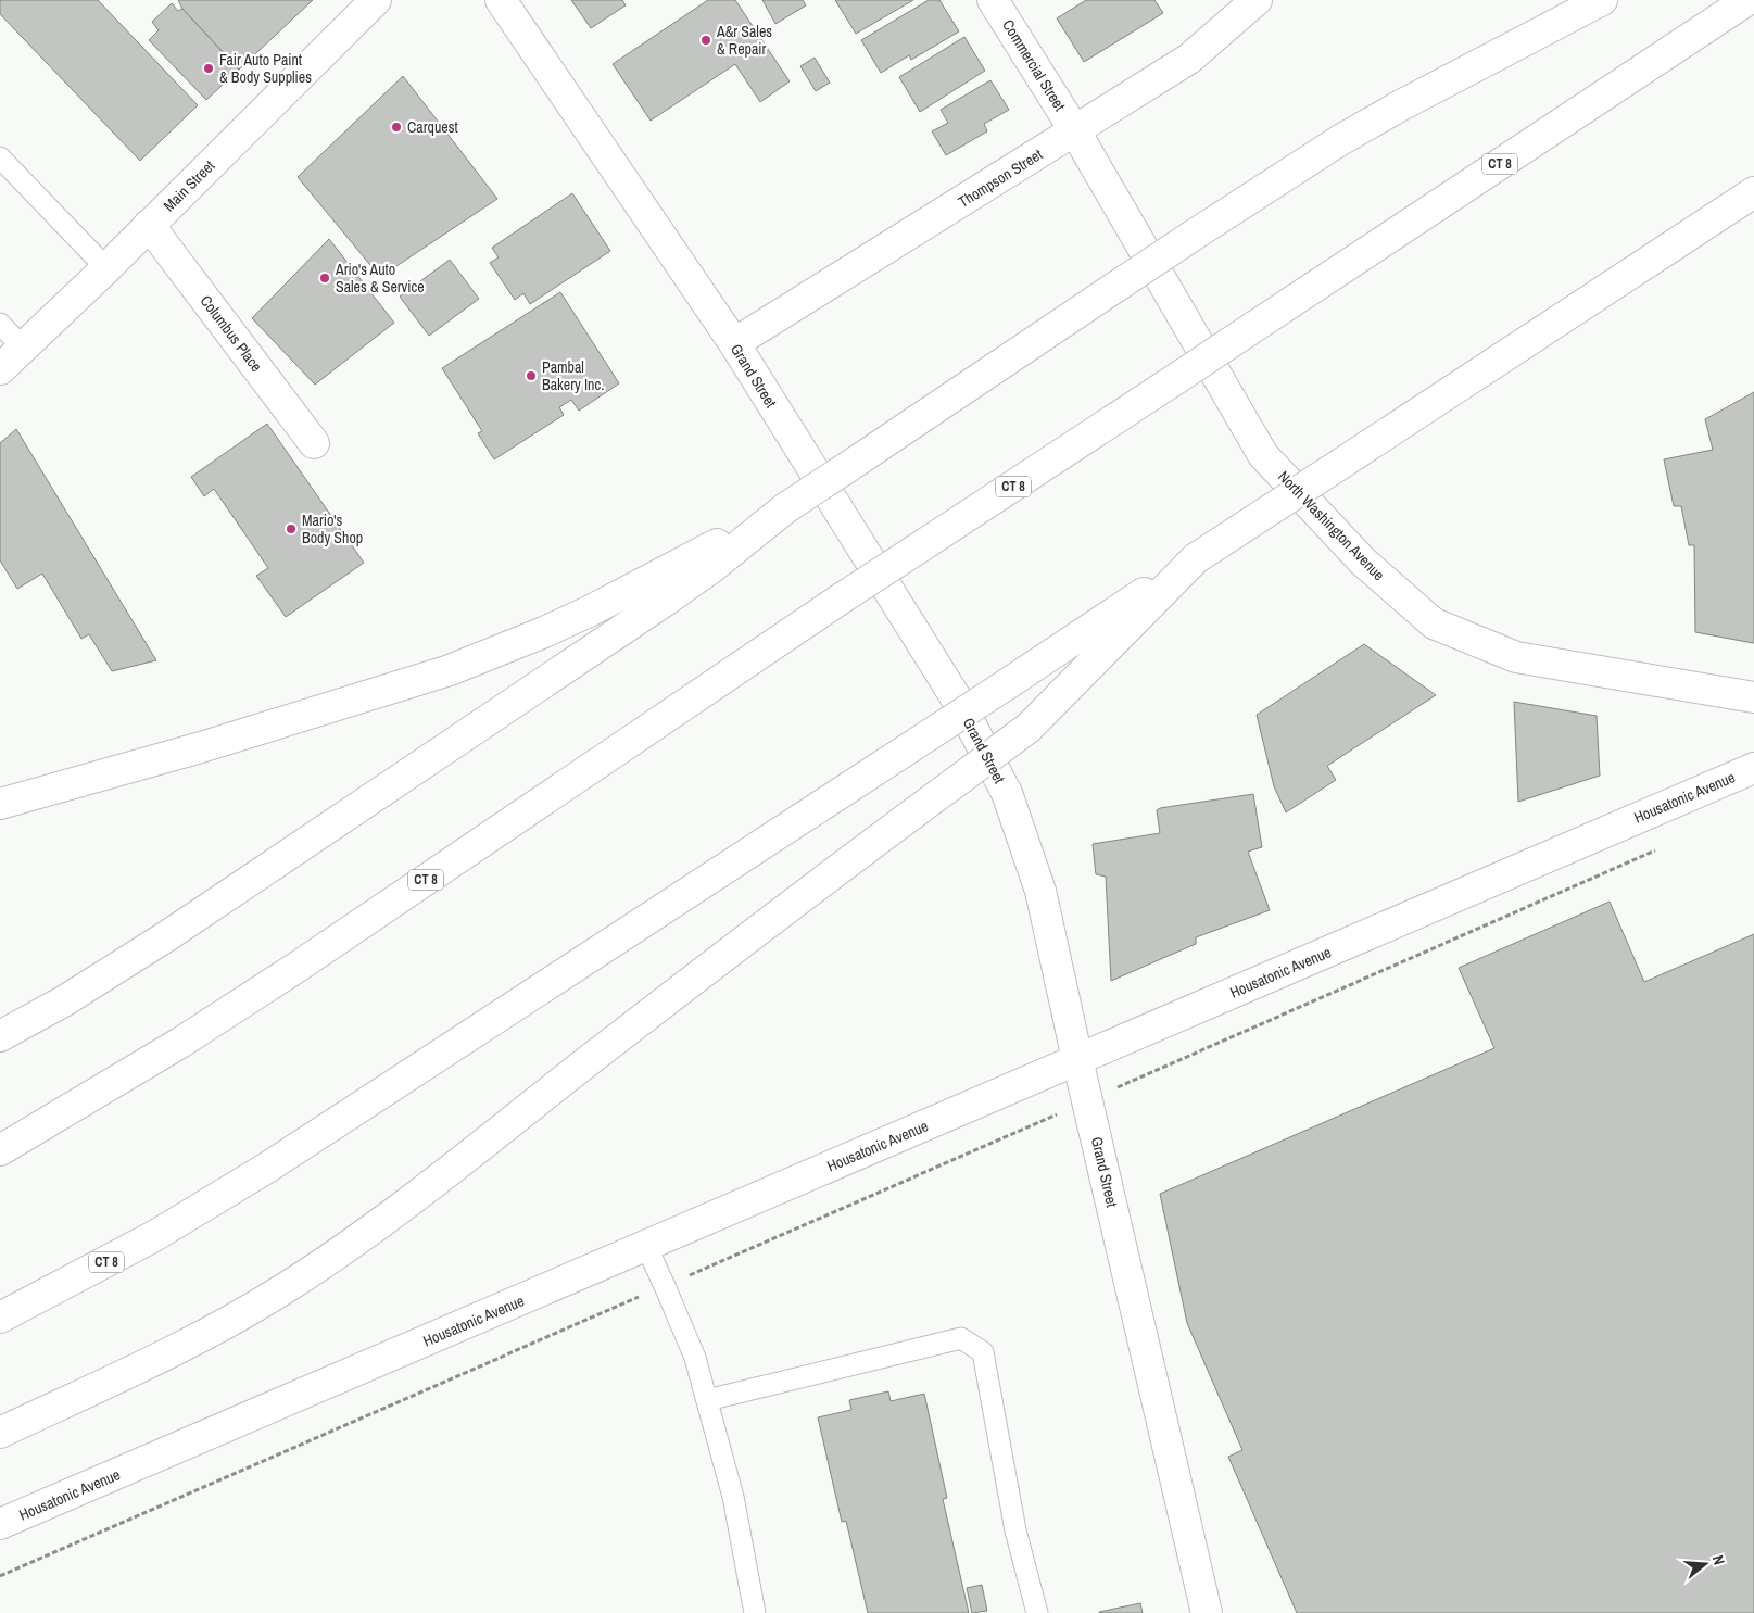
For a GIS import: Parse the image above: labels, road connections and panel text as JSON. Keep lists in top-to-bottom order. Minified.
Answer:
{"streets":{"main road":["Commercial Street","CT 8","Thompson Street","Main Street","Columbus Place","Grand Street","North Washington Avenue","Housatonic Avenue"]},"crossings":[["Commercial Street","Thompson Street"],["Commercial Street","North Washington Avenue"],["Thompson Street","Grand Street"],["Thompson Street","North Washington Avenue"],["Main Street","Columbus Place"],["Grand Street","Housatonic Avenue"]],"places":["A&r Sales & Repair","Fair Auto Paint & Body Supplies","Carquest","Ario's Auto Sales & Service","Pambal Bakery Inc.","Mario's Body Shop"],"north":"right"}
